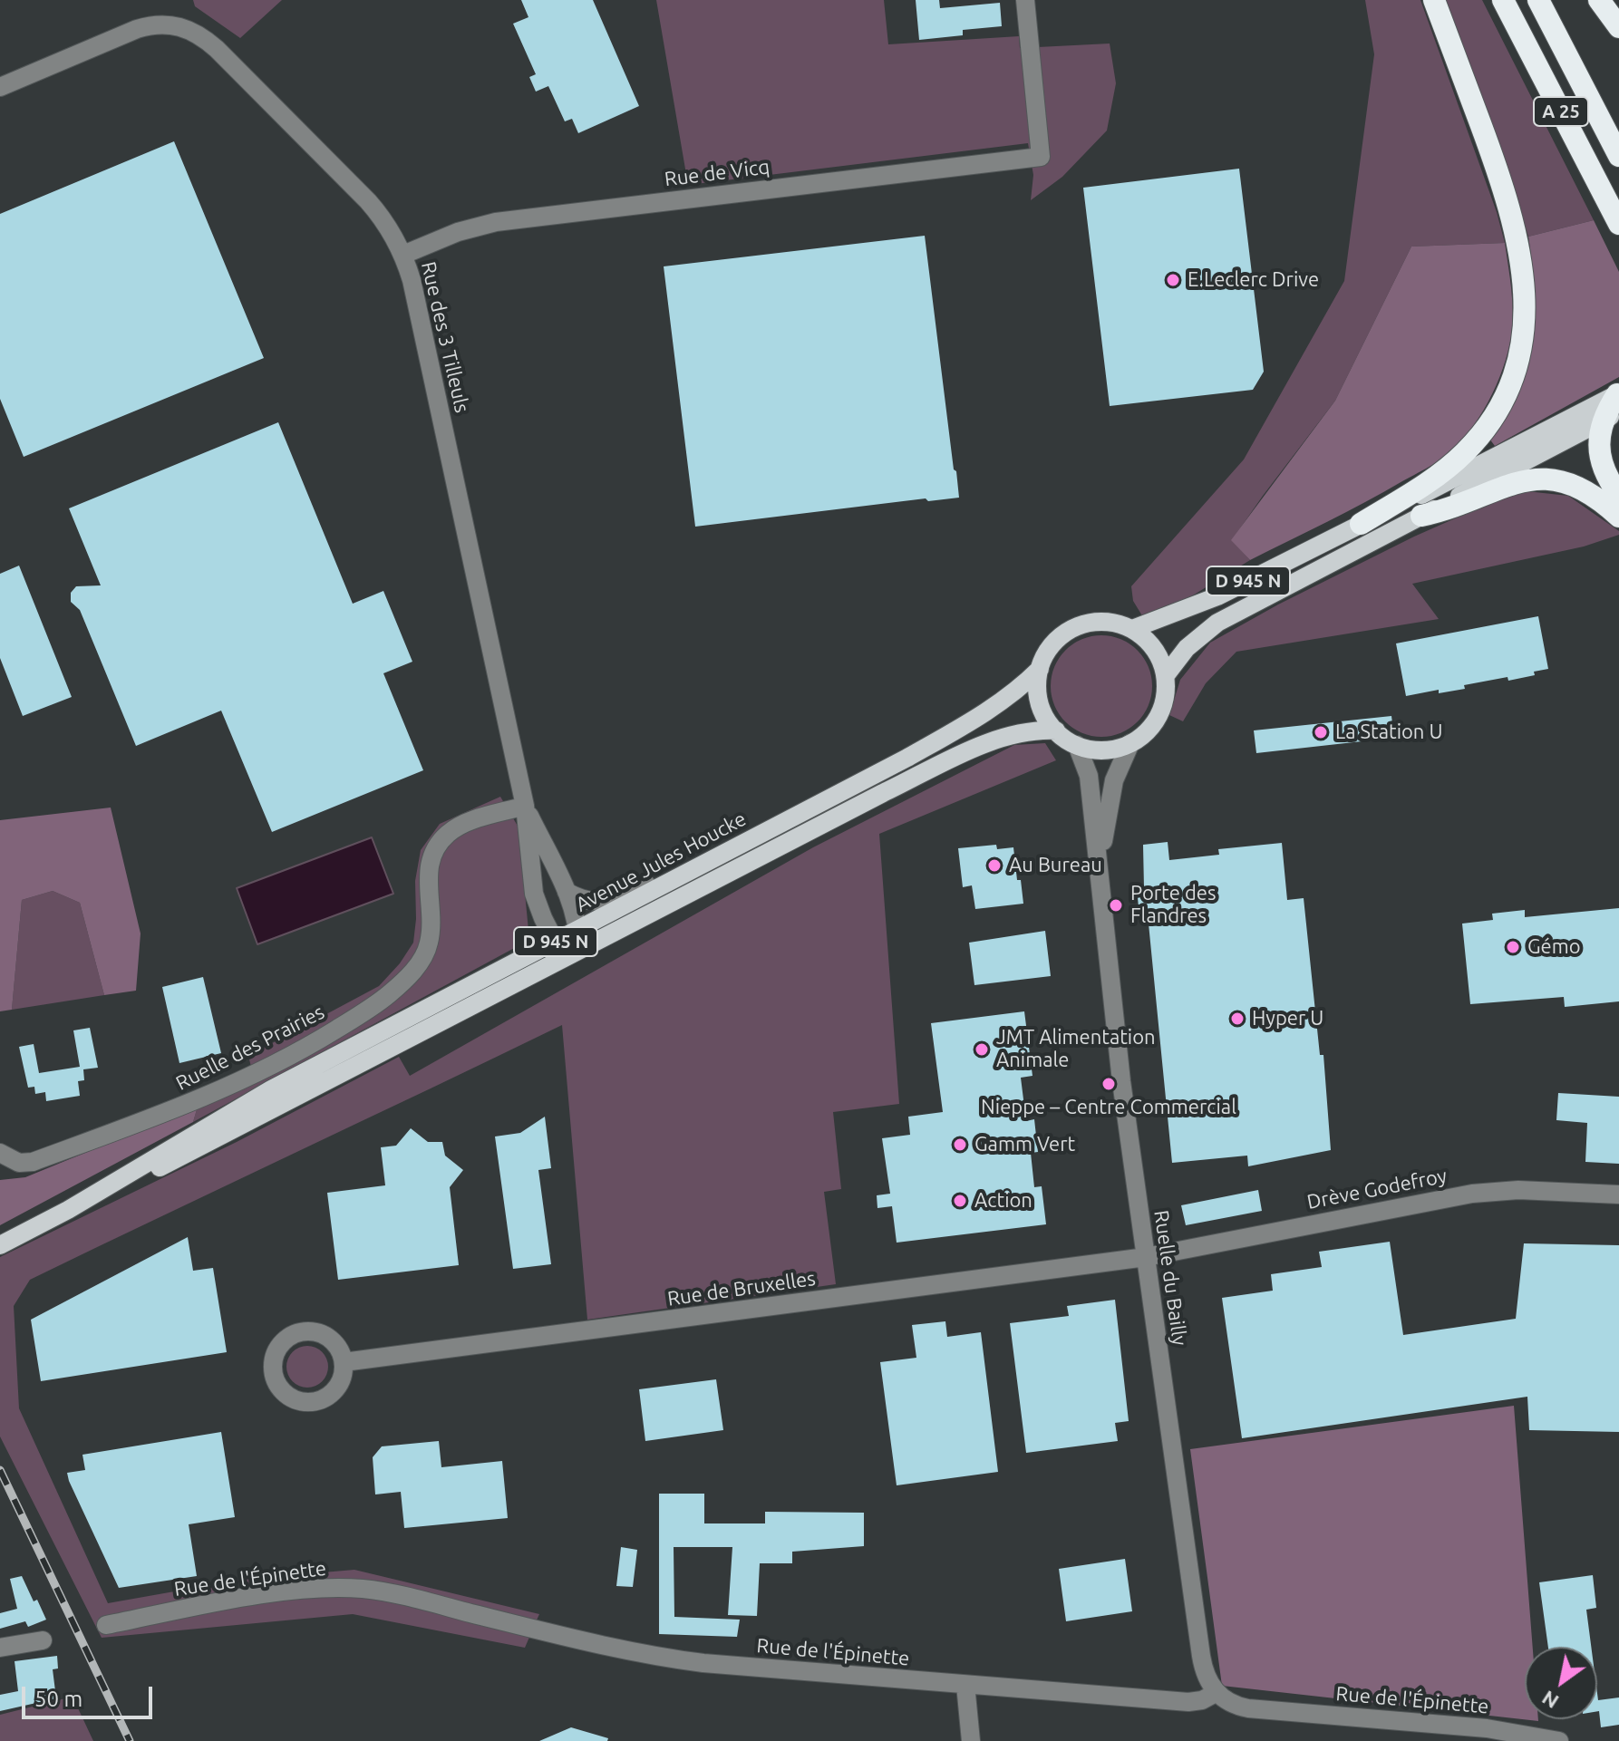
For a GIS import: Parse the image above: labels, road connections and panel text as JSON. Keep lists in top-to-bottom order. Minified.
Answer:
{"streets":{"highway":["A 25"],"main road":["D 945 N","Avenue Jules Houcke"],"street":["Rue de Vicq","Rue des 3 Tilleuls","Ruelle des Prairies","Drève Godefroy","Ruelle du Bailly","Rue de Bruxelles","Rue de l'Épinette"]},"crossings":[["Rue de Vicq","Rue des 3 Tilleuls"],["Rue des 3 Tilleuls","Avenue Jules Houcke"],["Rue des 3 Tilleuls","Ruelle des Prairies"],["D 945 N","Avenue Jules Houcke"],["D 945 N","Ruelle du Bailly"],["Avenue Jules Houcke","Ruelle du Bailly"],["Drève Godefroy","Ruelle du Bailly"],["Drève Godefroy","Rue de Bruxelles"],["Ruelle du Bailly","Rue de Bruxelles"],["Ruelle du Bailly","Rue de l'Épinette"]],"places":["E.Leclerc Drive","La Station U","Au Bureau","Porte des Flandres","Gémo","Hyper U","JMT Alimentation Animale","Nieppe – Centre Commercial","Gamm Vert","Action"],"scale_bar":"50 m","north":"bottom left"}
